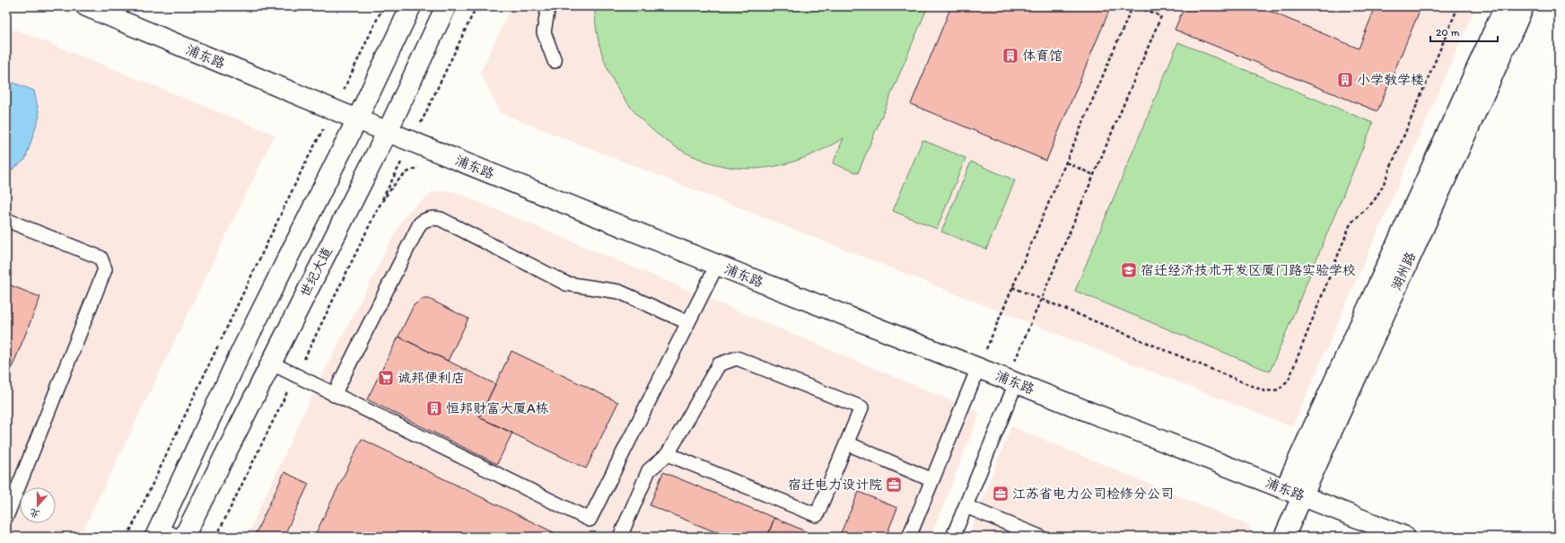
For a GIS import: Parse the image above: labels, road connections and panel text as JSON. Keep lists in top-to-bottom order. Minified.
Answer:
{"streets":{"street":["浦东路","湖州路","世纪大道"]},"crossings":[["浦东路","湖州路"],["浦东路","世纪大道"]],"places":{"building":["体育馆","小学教学楼","恒邦财富大厦A栋"],"school or university":["宿迁经济技术开发区厦门路实验学校"],"supermarket":["诚邦便利店"],"office":["宿迁电力设计院","江苏省电力公司检修分公司"]},"scale_bar":"20 m","north":"bottom"}
